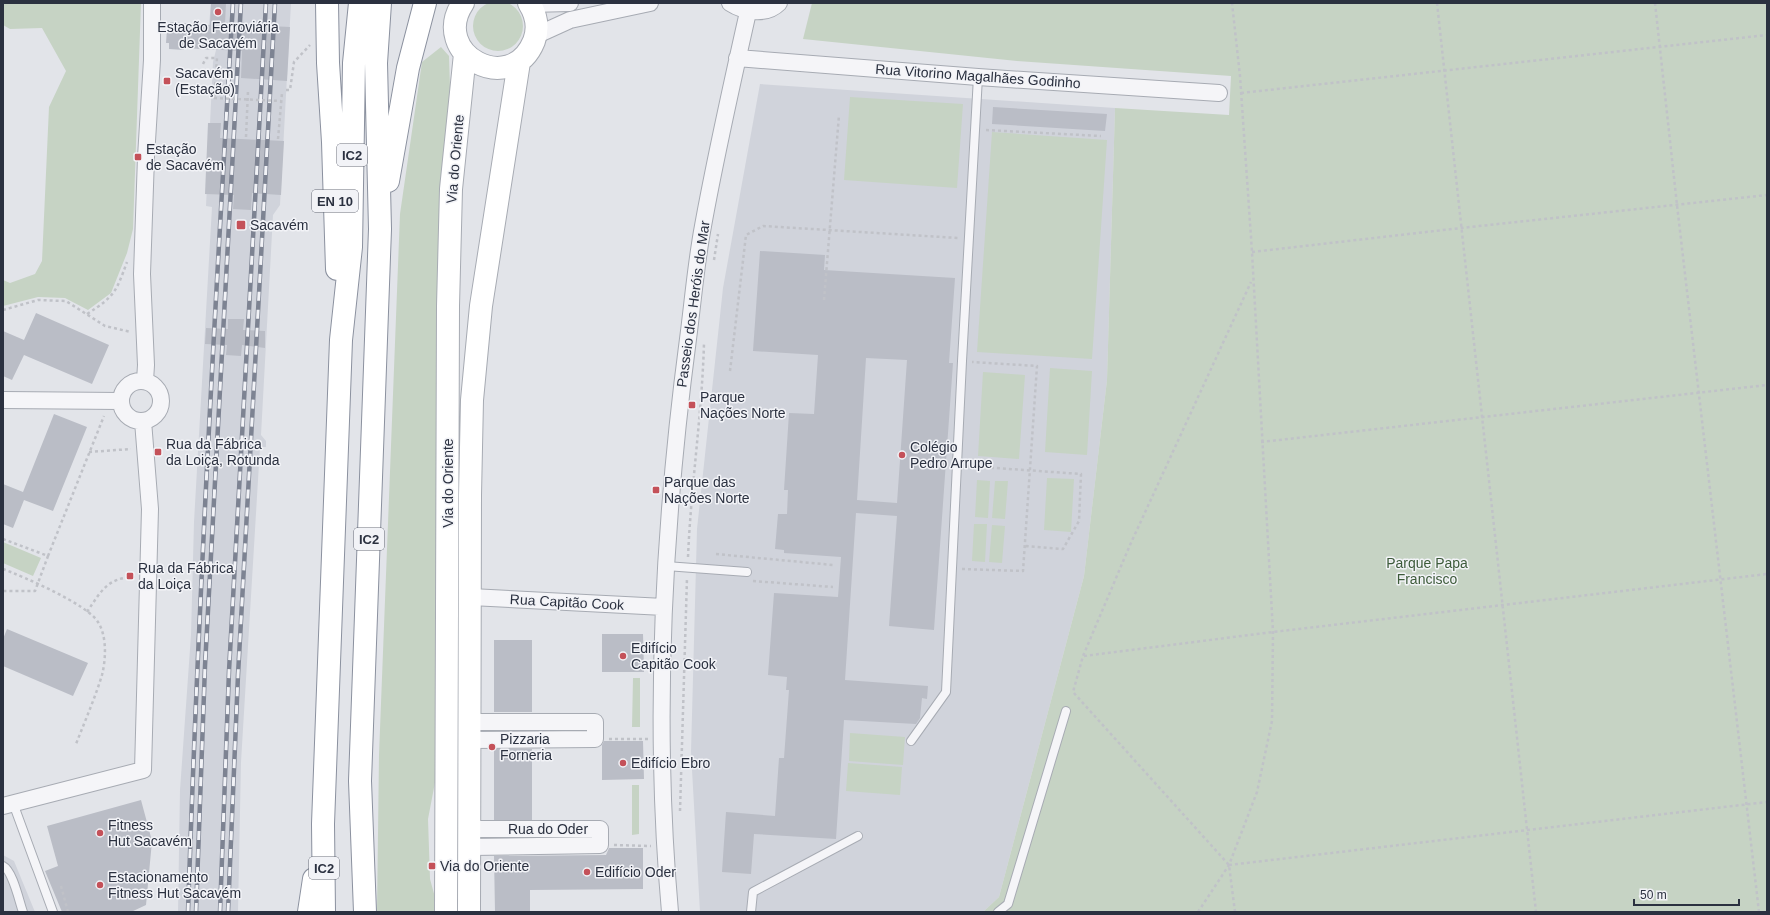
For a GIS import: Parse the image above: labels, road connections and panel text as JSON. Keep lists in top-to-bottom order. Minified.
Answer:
{"streets":{"main road":["IC2","Via do Oriente","EN 10"],"street":["Rua Vitorino Magalhães Godinho","Passeio dos Heróis do Mar","Rua Capitão Cook","Rua do Oder"]},"crossings":[["Rua Vitorino Magalhães Godinho","Passeio dos Heróis do Mar"],["IC2","EN 10"],["Via do Oriente","Rua Capitão Cook"],["Via do Oriente","Rua do Oder"],["Passeio dos Heróis do Mar","Rua Capitão Cook"]],"parks":["Parque Papa Francisco"],"places":{"other":["Estação Ferroviária de Sacavém","Colégio Pedro Arrupe","Edifício Capitão Cook","Pizzaria Forneria","Edifício Ebro","Fitness Hut Sacavém","Edifício Oder","Estacionamento Fitness Hut Sacavém"],"transit":["Sacavém (Estação)","Estação de Sacavém","Sacavém","Parque Nações Norte","Rua da Fábrica da Loiça, Rotunda","Parque das Nações Norte","Rua da Fábrica da Loiça","Via do Oriente"]},"scale_bar":"50 m"}
